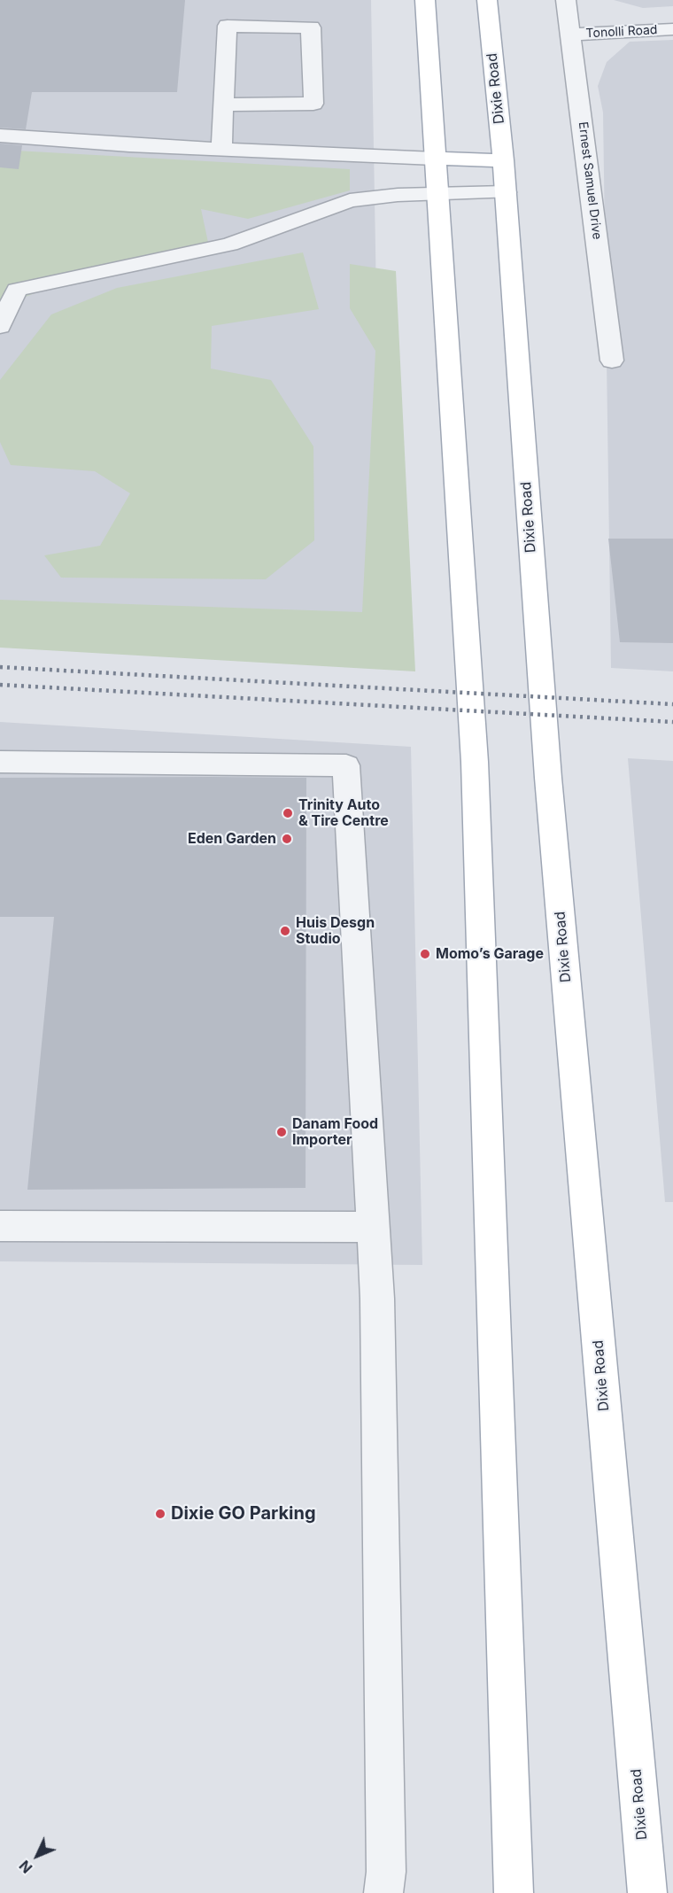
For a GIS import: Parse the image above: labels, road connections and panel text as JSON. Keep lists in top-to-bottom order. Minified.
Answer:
{"streets":{"main road":["Dixie Road"],"street":["Tonolli Road","Ernest Samuel Drive"]},"crossings":[["Tonolli Road","Ernest Samuel Drive"]],"places":["Trinity Auto & Tire Centre","Eden Garden","Huis Desgn Studio","Momo’s Garage","Danam Food Importer","Dixie GO Parking"],"north":"bottom left"}
